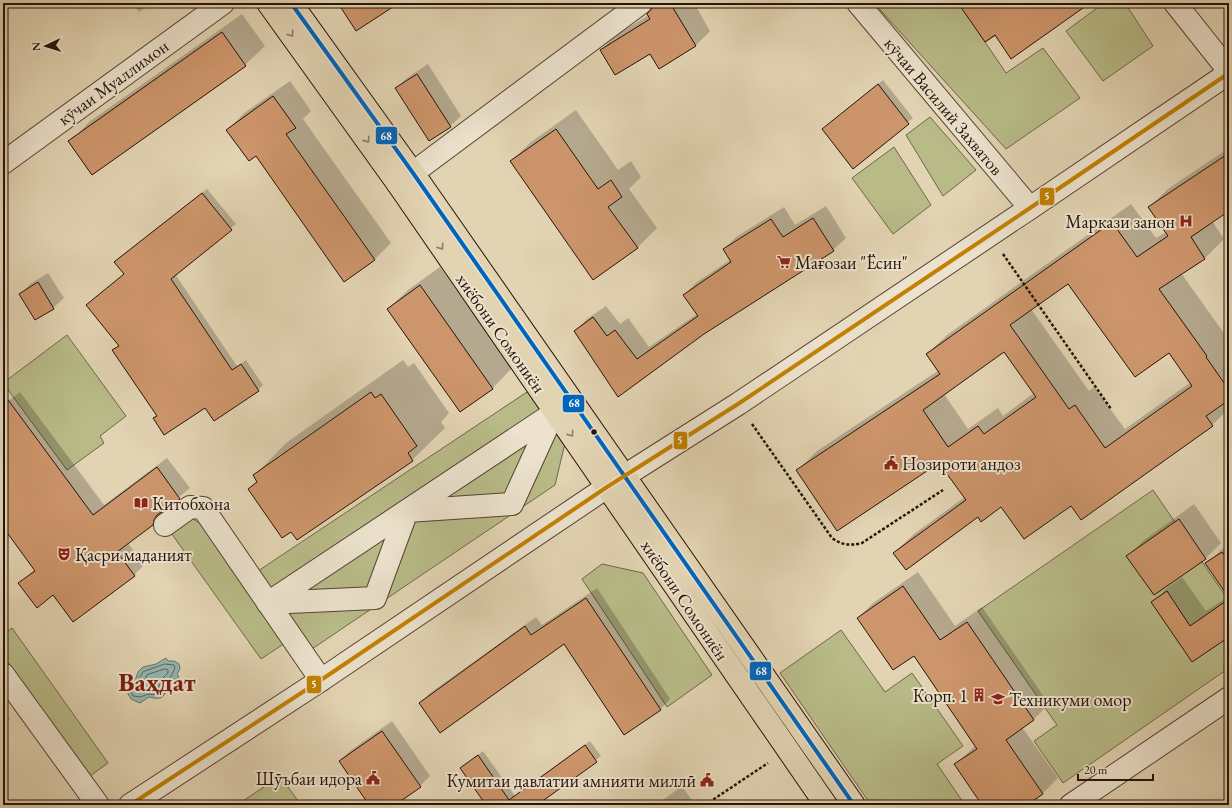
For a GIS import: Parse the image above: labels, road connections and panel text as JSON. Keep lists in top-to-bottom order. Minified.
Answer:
{"streets":{"highway":["хиёбони Сомониён"],"street":["кӯчаи Муаллимон","кӯчаи Василий Захватов"]},"districts":["Ваҳдат"],"places":{"hospital":["Маркази занон"],"supermarket":["Мағозаи \"Ёсин\""],"public building":["Нозироти андоз","Шӯъбаи идора","Кумитаи давлатии амнияти миллӣ"],"library":["Китобхона"],"theatre":["Қасри маданият"],"building":["Корп. 1"],"school or university":["Техникуми омор"]},"lines":["transit line 68","transit line 5"],"scale_bar":"20 m","north":"left"}
